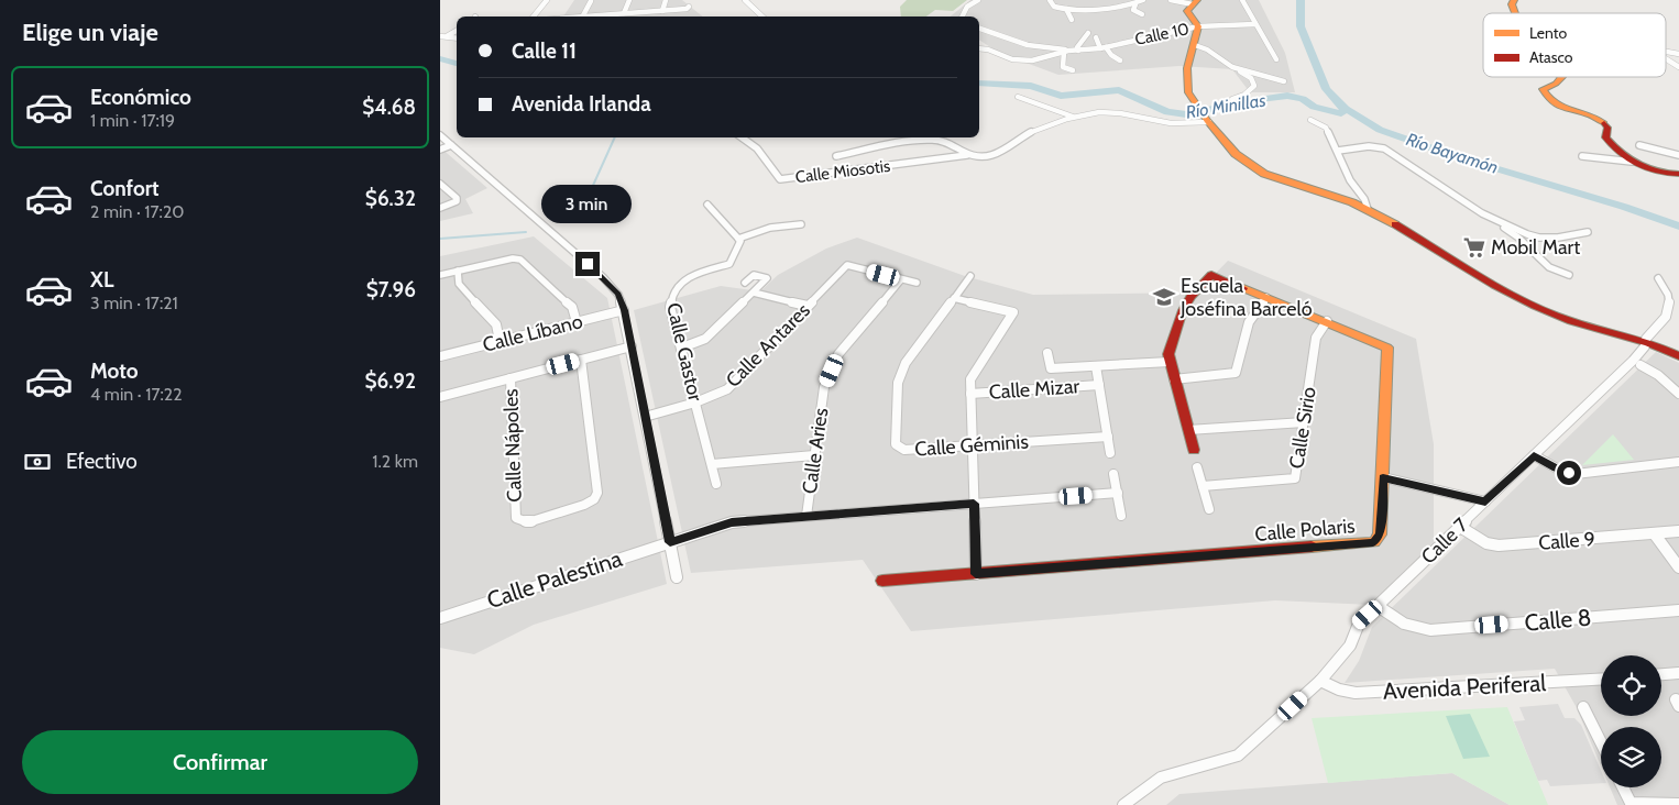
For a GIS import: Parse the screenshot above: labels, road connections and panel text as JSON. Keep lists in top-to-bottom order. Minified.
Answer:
{"streets":{"street":["Calle 10","Calle Miosotis","Calle Líbano","Calle Antares","Calle Gastor","Calle Mizar","Calle Sirio","Calle Nápoles","Calle Géminis","Calle Aries","Calle Polaris","Calle 7","Calle 9","Calle Palestina","Calle 8","Avenida Periferal"]},"crossings":[["Calle Líbano","Calle Nápoles"],["Calle Antares","Calle Gastor"],["Calle Antares","Calle Aries"],["Calle Sirio","Calle Polaris"],["Calle Aries","Calle Palestina"],["Calle 7","Calle 9"],["Calle 7","Calle 8"],["Calle 7","Avenida Periferal"]],"water":["Río Minillas","Río Bayamón"],"places":{"supermarket":["Mobil Mart"],"school or university":["Escuela Joséfina Barceló"]},"legend":["Lento","Atasco"],"page":{"heading":"Elige un viaje","banner":["Calle 11","Avenida Irlanda"],"list":[{"name":"Económico","note":"1 min · 17:19","value":"$4.68"},{"name":"Confort","note":"2 min · 17:20","value":"$6.32"},{"name":"XL","note":"3 min · 17:21","value":"$7.96"},{"name":"Moto","note":"4 min · 17:22","value":"$6.92"}],"bubble":"3 min","pay":["Efectivo","1.2 km"],"buttons":"Confirmar"}}
